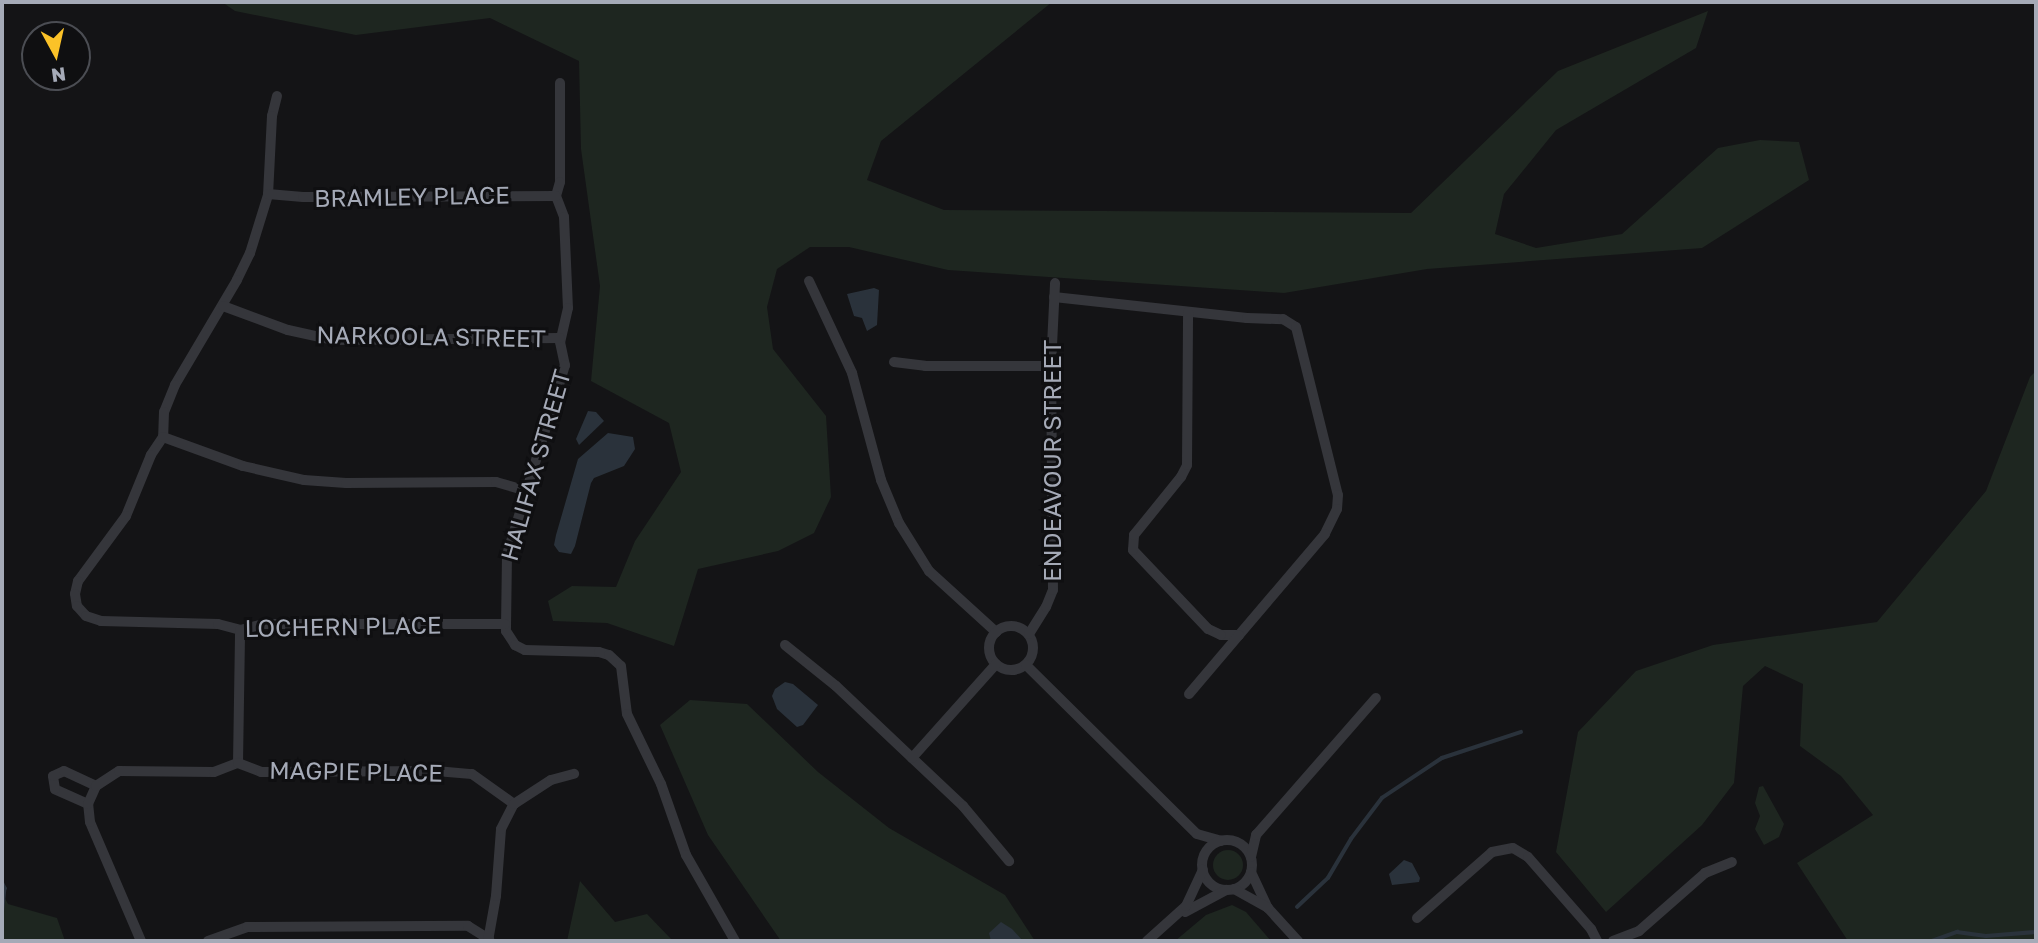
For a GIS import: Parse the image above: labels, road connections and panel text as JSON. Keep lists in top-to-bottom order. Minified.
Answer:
{"streets":{"street":["BRAMLEY PLACE","NARKOOLA STREET","ENDEAVOUR STREET","HALIFAX STREET","LOCHERN PLACE","MAGPIE PLACE"]},"crossings":[["BRAMLEY PLACE","HALIFAX STREET"],["BRAMLEY PLACE","LOCHERN PLACE"],["NARKOOLA STREET","HALIFAX STREET"],["NARKOOLA STREET","LOCHERN PLACE"],["HALIFAX STREET","LOCHERN PLACE"]],"north":"bottom"}
